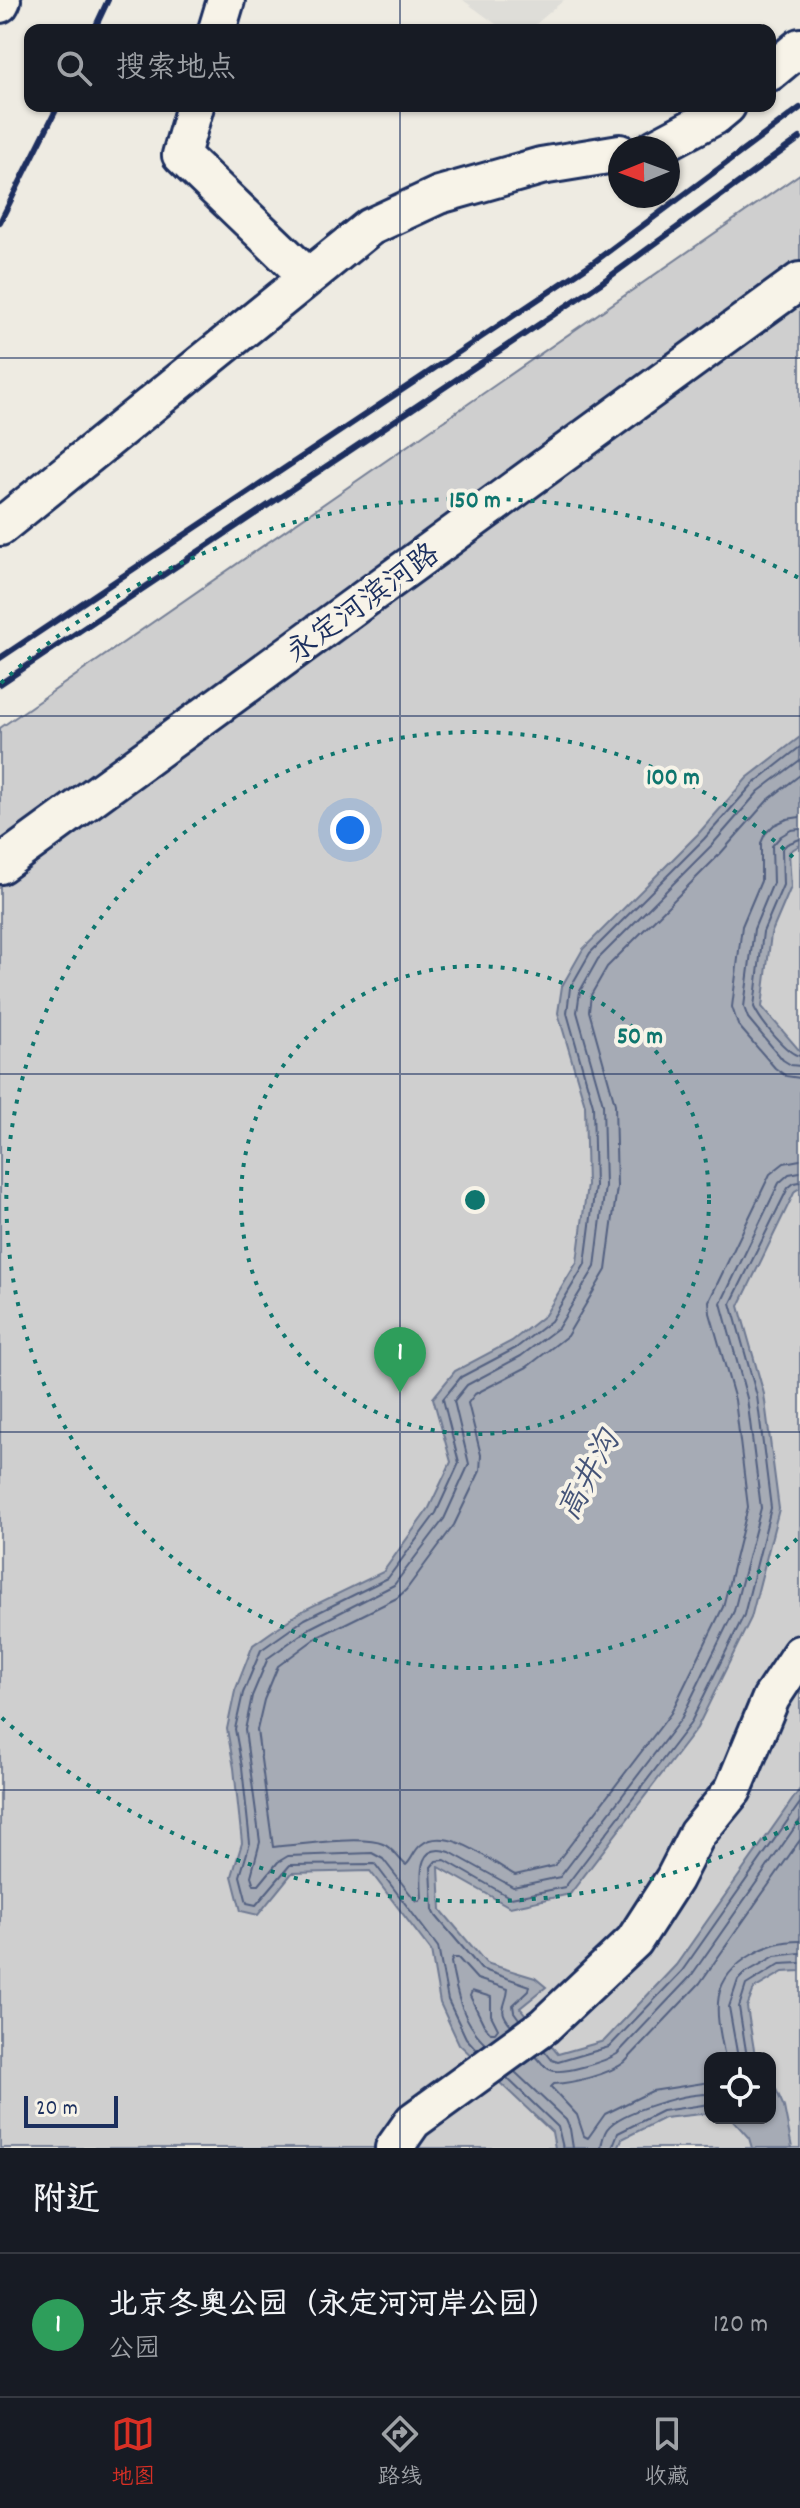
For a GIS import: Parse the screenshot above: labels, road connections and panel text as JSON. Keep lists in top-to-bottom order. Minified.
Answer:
{"streets":{"street":["永定河滨河路"]},"water":["高井沟"],"scale_bar":"20 m","north":"left","page":{"search":"搜索地点","pins":"1","scale":"20 m","heading":"附近","list":[{"mark":"1","name":"北京冬奥公园（永定河河岸公园）","note":"公园","value":"120 m"}],"nav":["地图","路线","收藏"]},"rings":["150 m","100 m","50 m"]}
